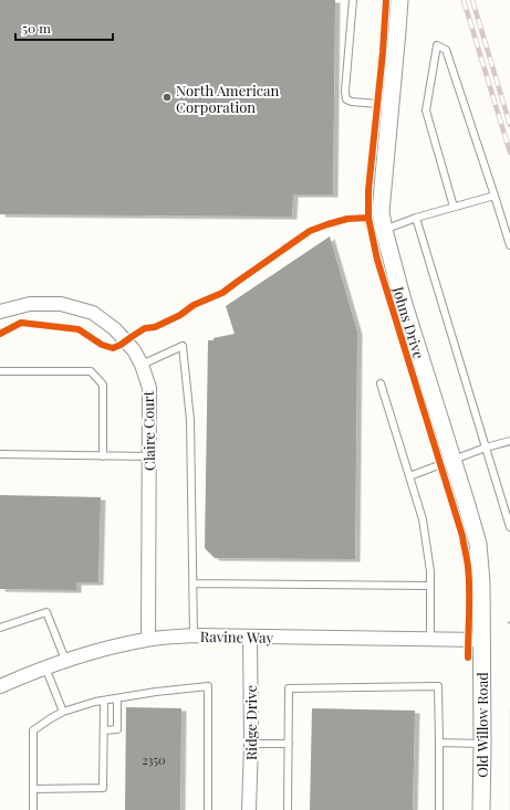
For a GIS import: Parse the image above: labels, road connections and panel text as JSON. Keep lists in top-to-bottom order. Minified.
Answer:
{"streets":{"street":["Johns Drive","Claire Court","Ravine Way","Ridge Drive","Old Willow Road"]},"crossings":[["Johns Drive","Ravine Way"],["Johns Drive","Old Willow Road"],["Claire Court","Ravine Way"],["Ravine Way","Ridge Drive"],["Ravine Way","Old Willow Road"]],"places":["North American Corporation"],"house_numbers":["2350"],"scale_bar":"50 m"}
